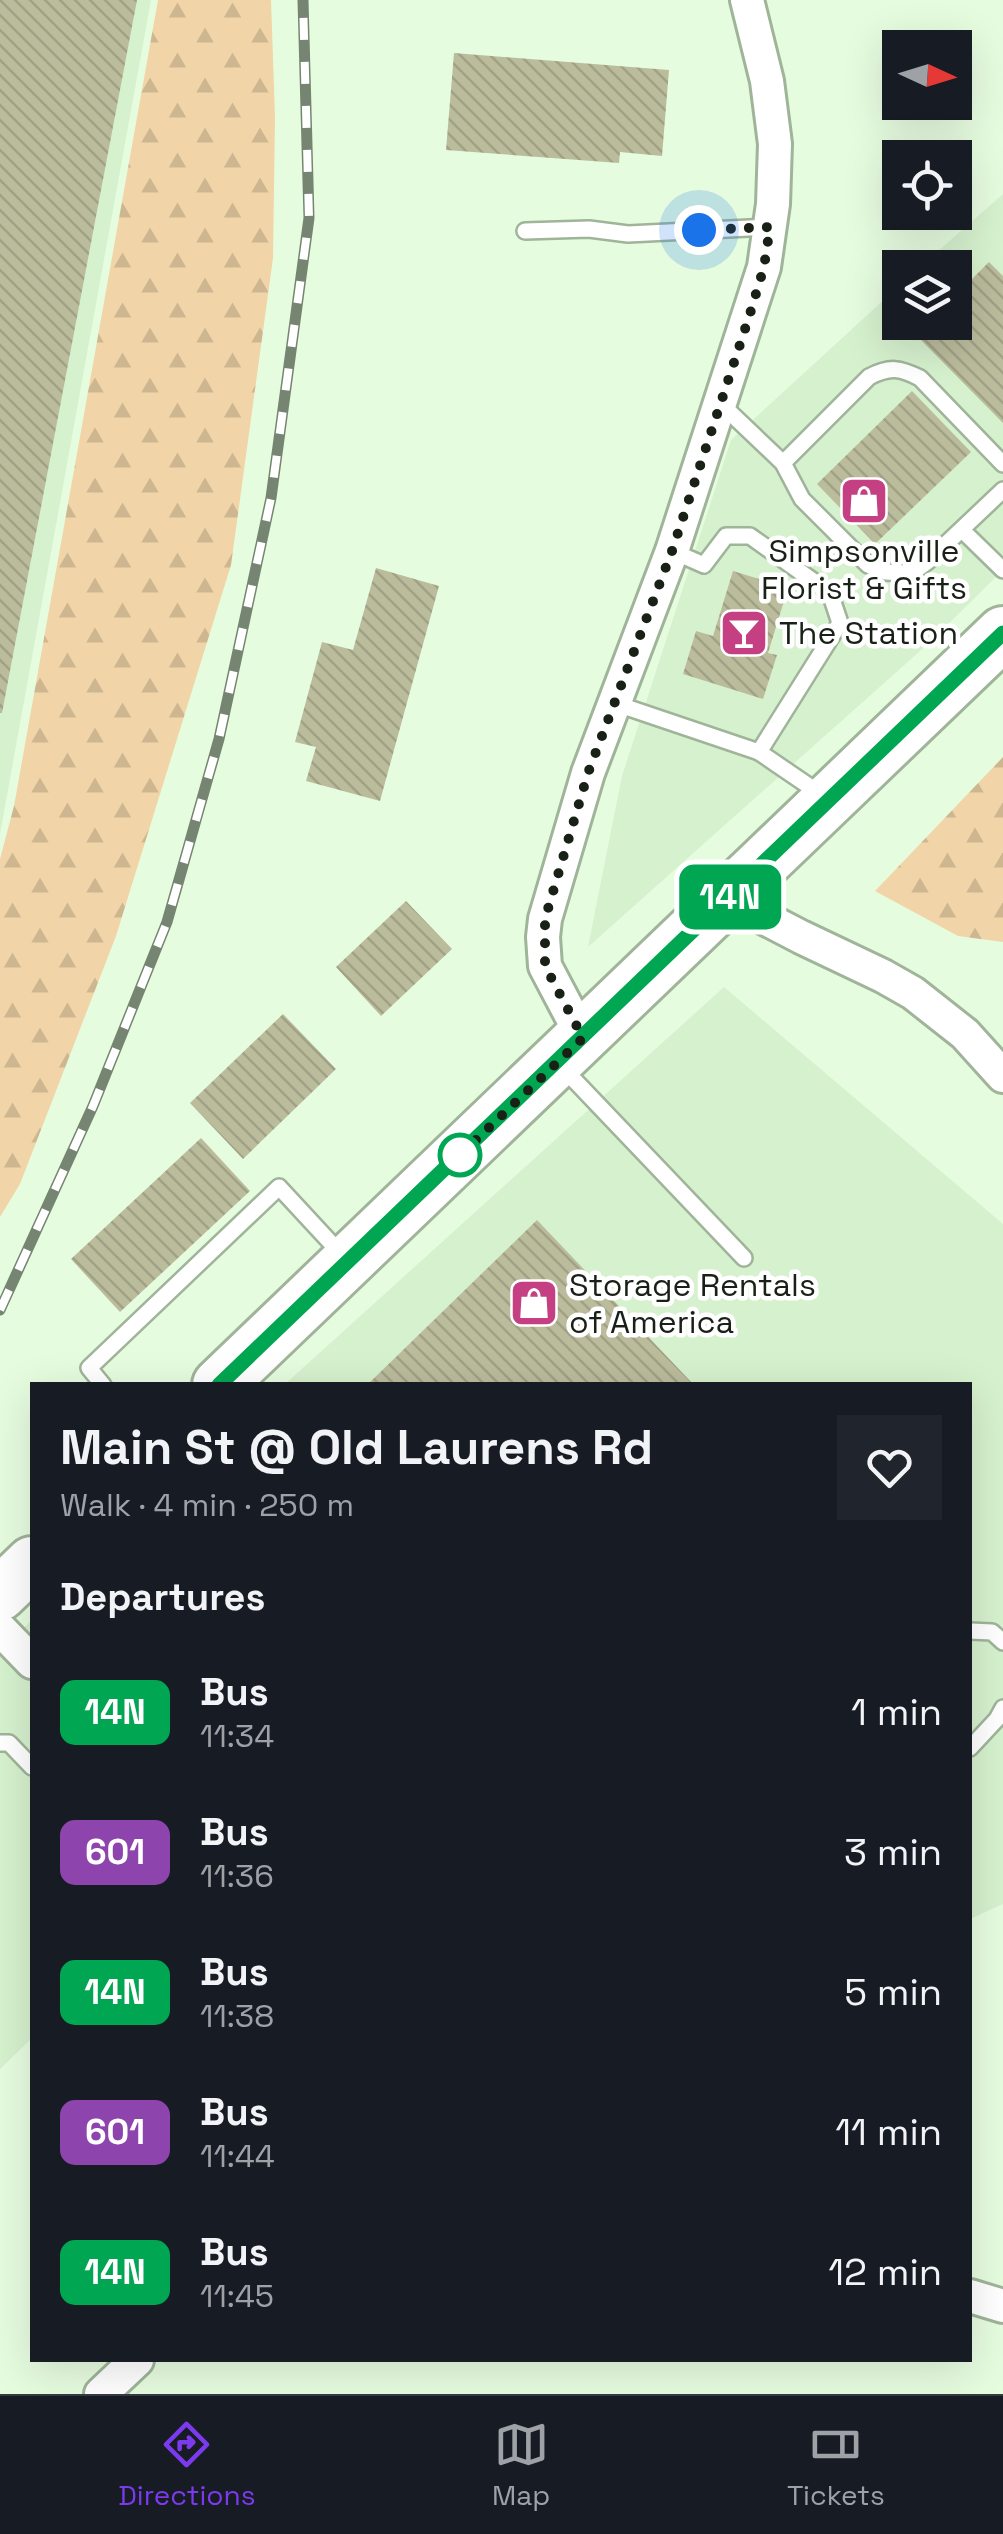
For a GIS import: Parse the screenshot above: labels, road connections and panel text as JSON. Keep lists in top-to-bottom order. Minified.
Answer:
{"places":{"shop":["Simpsonville Florist & Gifts","Storage Rentals of America"],"bar":["The Station"]},"lines":["bus line 14N"],"north":"right","page":{"on_map":"14N","heading":[["Main St @ Old Laurens Rd","Walk · 4 min · 250 m"],"Departures"],"list":[{"mark":"14N","name":"Bus","note":"11:34","value":"1 min"},{"mark":"601","name":"Bus","note":"11:36","value":"3 min"},{"mark":"14N","name":"Bus","note":"11:38","value":"5 min"},{"mark":"601","name":"Bus","note":"11:44","value":"11 min"},{"mark":"14N","name":"Bus","note":"11:45","value":"12 min"}],"tabs":["Directions","Map","Tickets"]}}
